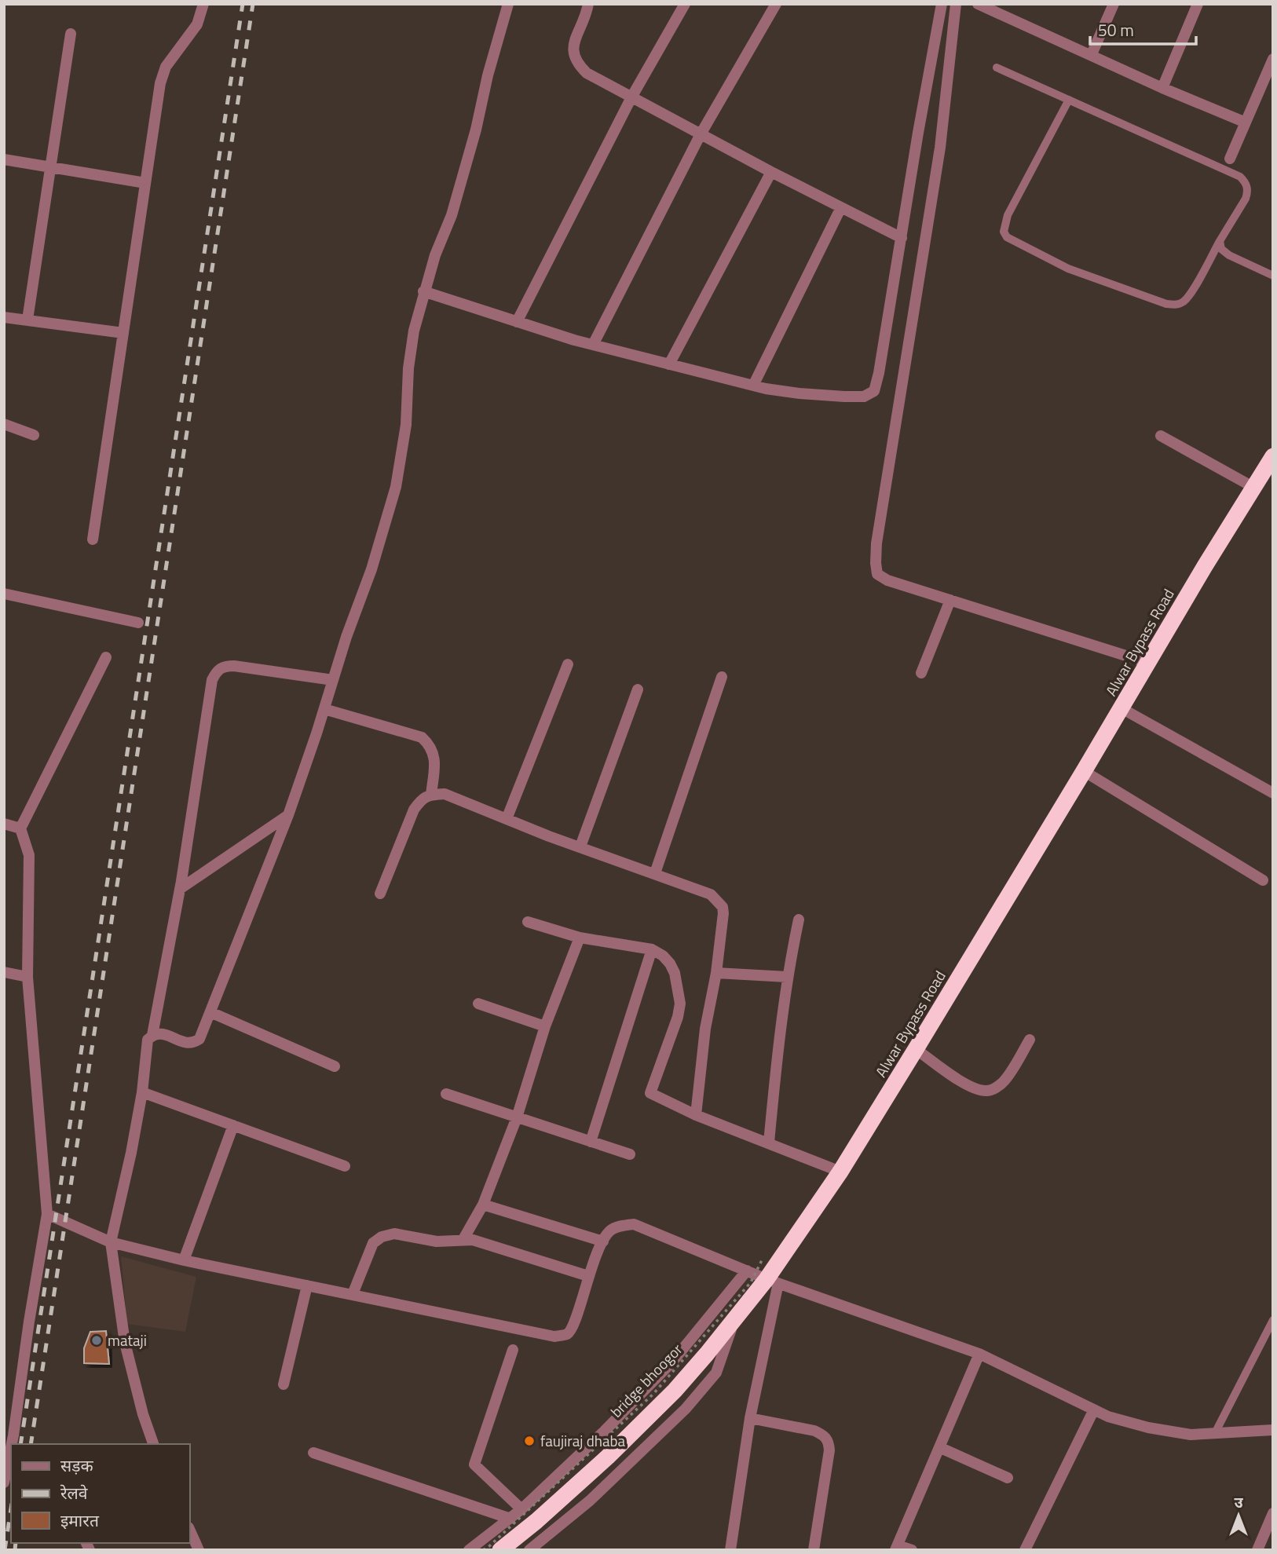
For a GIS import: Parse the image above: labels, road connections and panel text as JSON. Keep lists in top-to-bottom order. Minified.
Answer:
{"streets":{"highway":["Alwar Bypass Road"],"path":["bridge bhoogor"]},"places":["mataji","faujiraj dhaba"],"legend":["सड़क","रेलवे","इमारत"],"scale_bar":"50 m","north":"top"}
